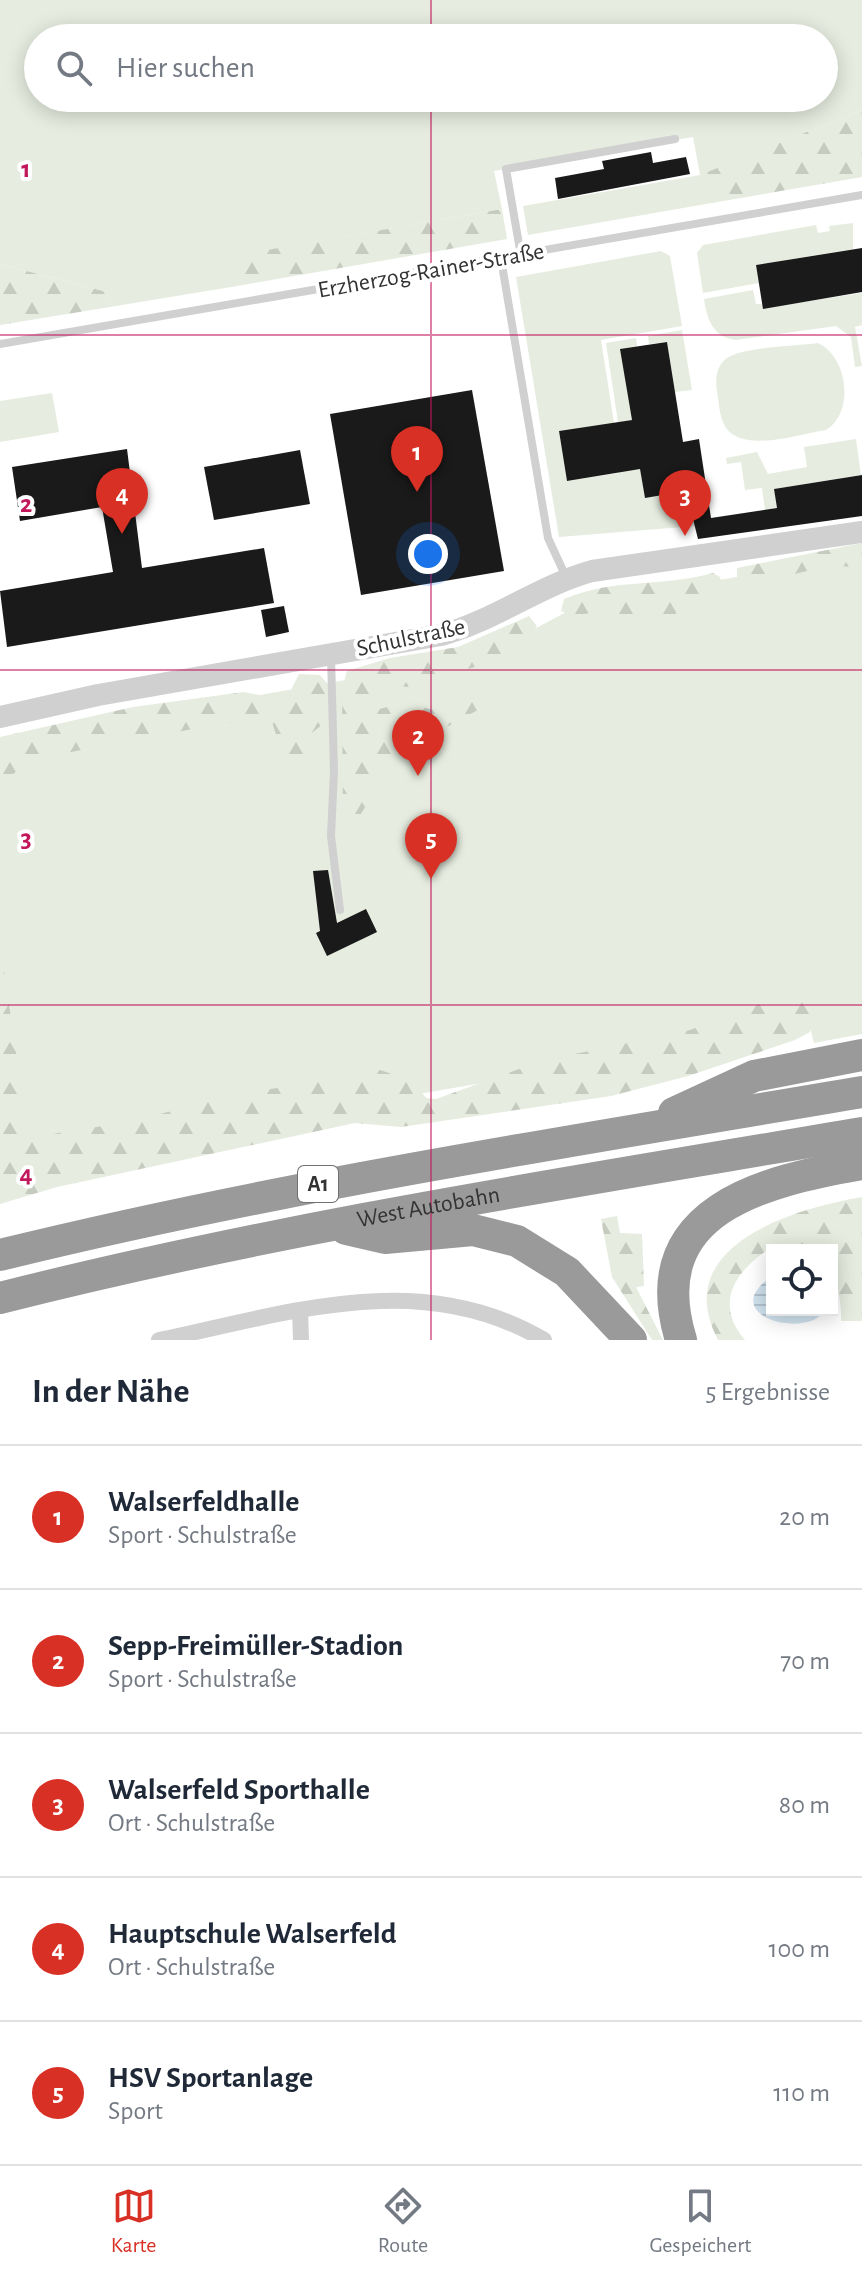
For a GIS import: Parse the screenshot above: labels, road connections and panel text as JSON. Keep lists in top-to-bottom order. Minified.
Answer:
{"streets":{"highway":["A1","West Autobahn"],"street":["Schulstraße"],"lane":["Erzherzog-Rainer-Straße"]},"page":{"search":"Hier suchen","pins":["1","4","3","2","5"],"heading":["In der Nähe","5 Ergebnisse"],"list":[{"mark":"1","name":"Walserfeldhalle","note":"Sport · Schulstraße","value":"20 m"},{"mark":"2","name":"Sepp-Freimüller-Stadion","note":"Sport · Schulstraße","value":"70 m"},{"mark":"3","name":"Walserfeld Sporthalle","note":"Ort · Schulstraße","value":"80 m"},{"mark":"4","name":"Hauptschule Walserfeld","note":"Ort · Schulstraße","value":"100 m"},{"mark":"5","name":"HSV Sportanlage","note":"Sport","value":"110 m"}],"nav":["Karte","Route","Gespeichert"]},"grid":{"rows":["1","2","3","4"]}}
